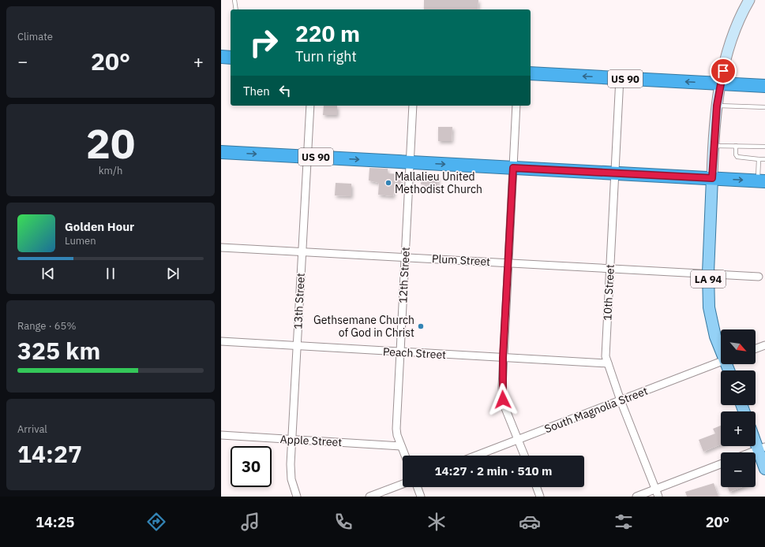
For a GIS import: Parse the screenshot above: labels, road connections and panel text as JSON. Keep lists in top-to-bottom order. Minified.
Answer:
{"streets":{"highway":["US 90"],"main road":["LA 94"],"street":["Plum Street","12th Street","10th Street","13th Street","Peach Street","South Magnolia Street","Apple Street"]},"crossings":[["US 90","12th Street"],["US 90","LA 94"],["US 90","10th Street"],["US 90","13th Street"],["Plum Street","12th Street"],["Plum Street","LA 94"],["Plum Street","10th Street"],["Plum Street","13th Street"],["12th Street","Peach Street"],["12th Street","Apple Street"],["10th Street","Peach Street"],["10th Street","South Magnolia Street"],["13th Street","Peach Street"],["13th Street","Apple Street"]],"places":["Mallalieu United Methodist Church","Gethsemane Church of God in Christ"],"north":"bottom right","page":{"tile":["Climate",["20","km/h"],["Range · 65%","325 km"],["Arrival","14:27"]],"turn":["220 m","Turn right"],"heat":["−","20°","+"],"then":"Then","song":["Golden Hour","Lumen"],"map_buttons":["+","−"],"limit":"30","trip":"14:27 · 2 min · 510 m","tabs":["14:25","20°"]}}
